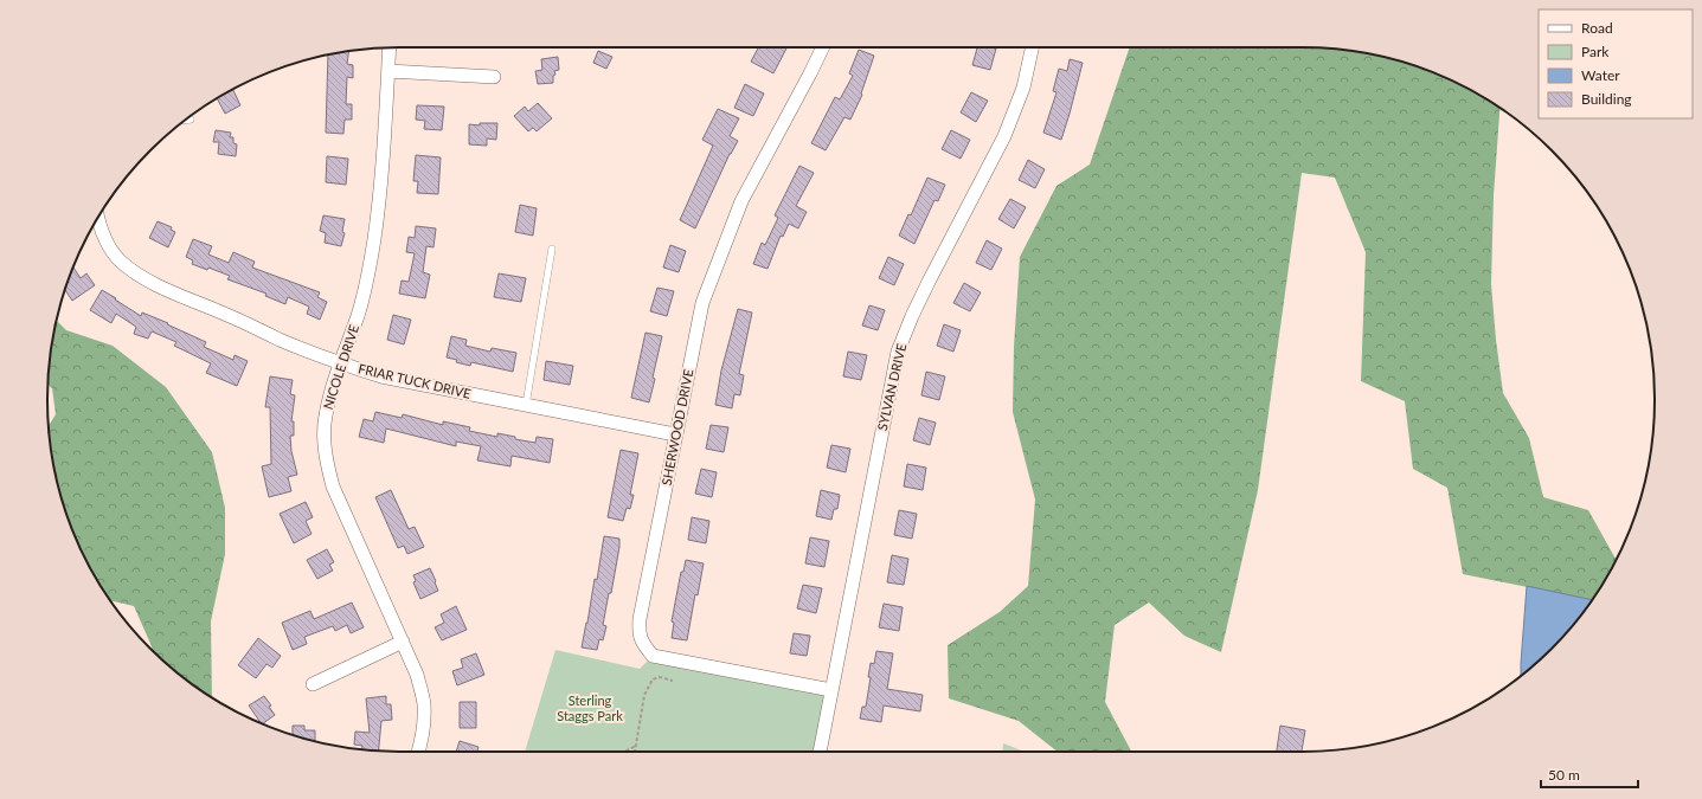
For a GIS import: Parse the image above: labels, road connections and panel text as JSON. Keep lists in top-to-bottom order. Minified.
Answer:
{"streets":{"street":["NICOLE DRIVE","FRIAR TUCK DRIVE","SYLVAN DRIVE","SHERWOOD DRIVE"]},"crossings":[["NICOLE DRIVE","FRIAR TUCK DRIVE"],["FRIAR TUCK DRIVE","SHERWOOD DRIVE"],["SYLVAN DRIVE","SHERWOOD DRIVE"]],"parks":["Sterling Staggs Park"],"legend":["Road","Park","Water","Building"],"scale_bar":"50 m"}
